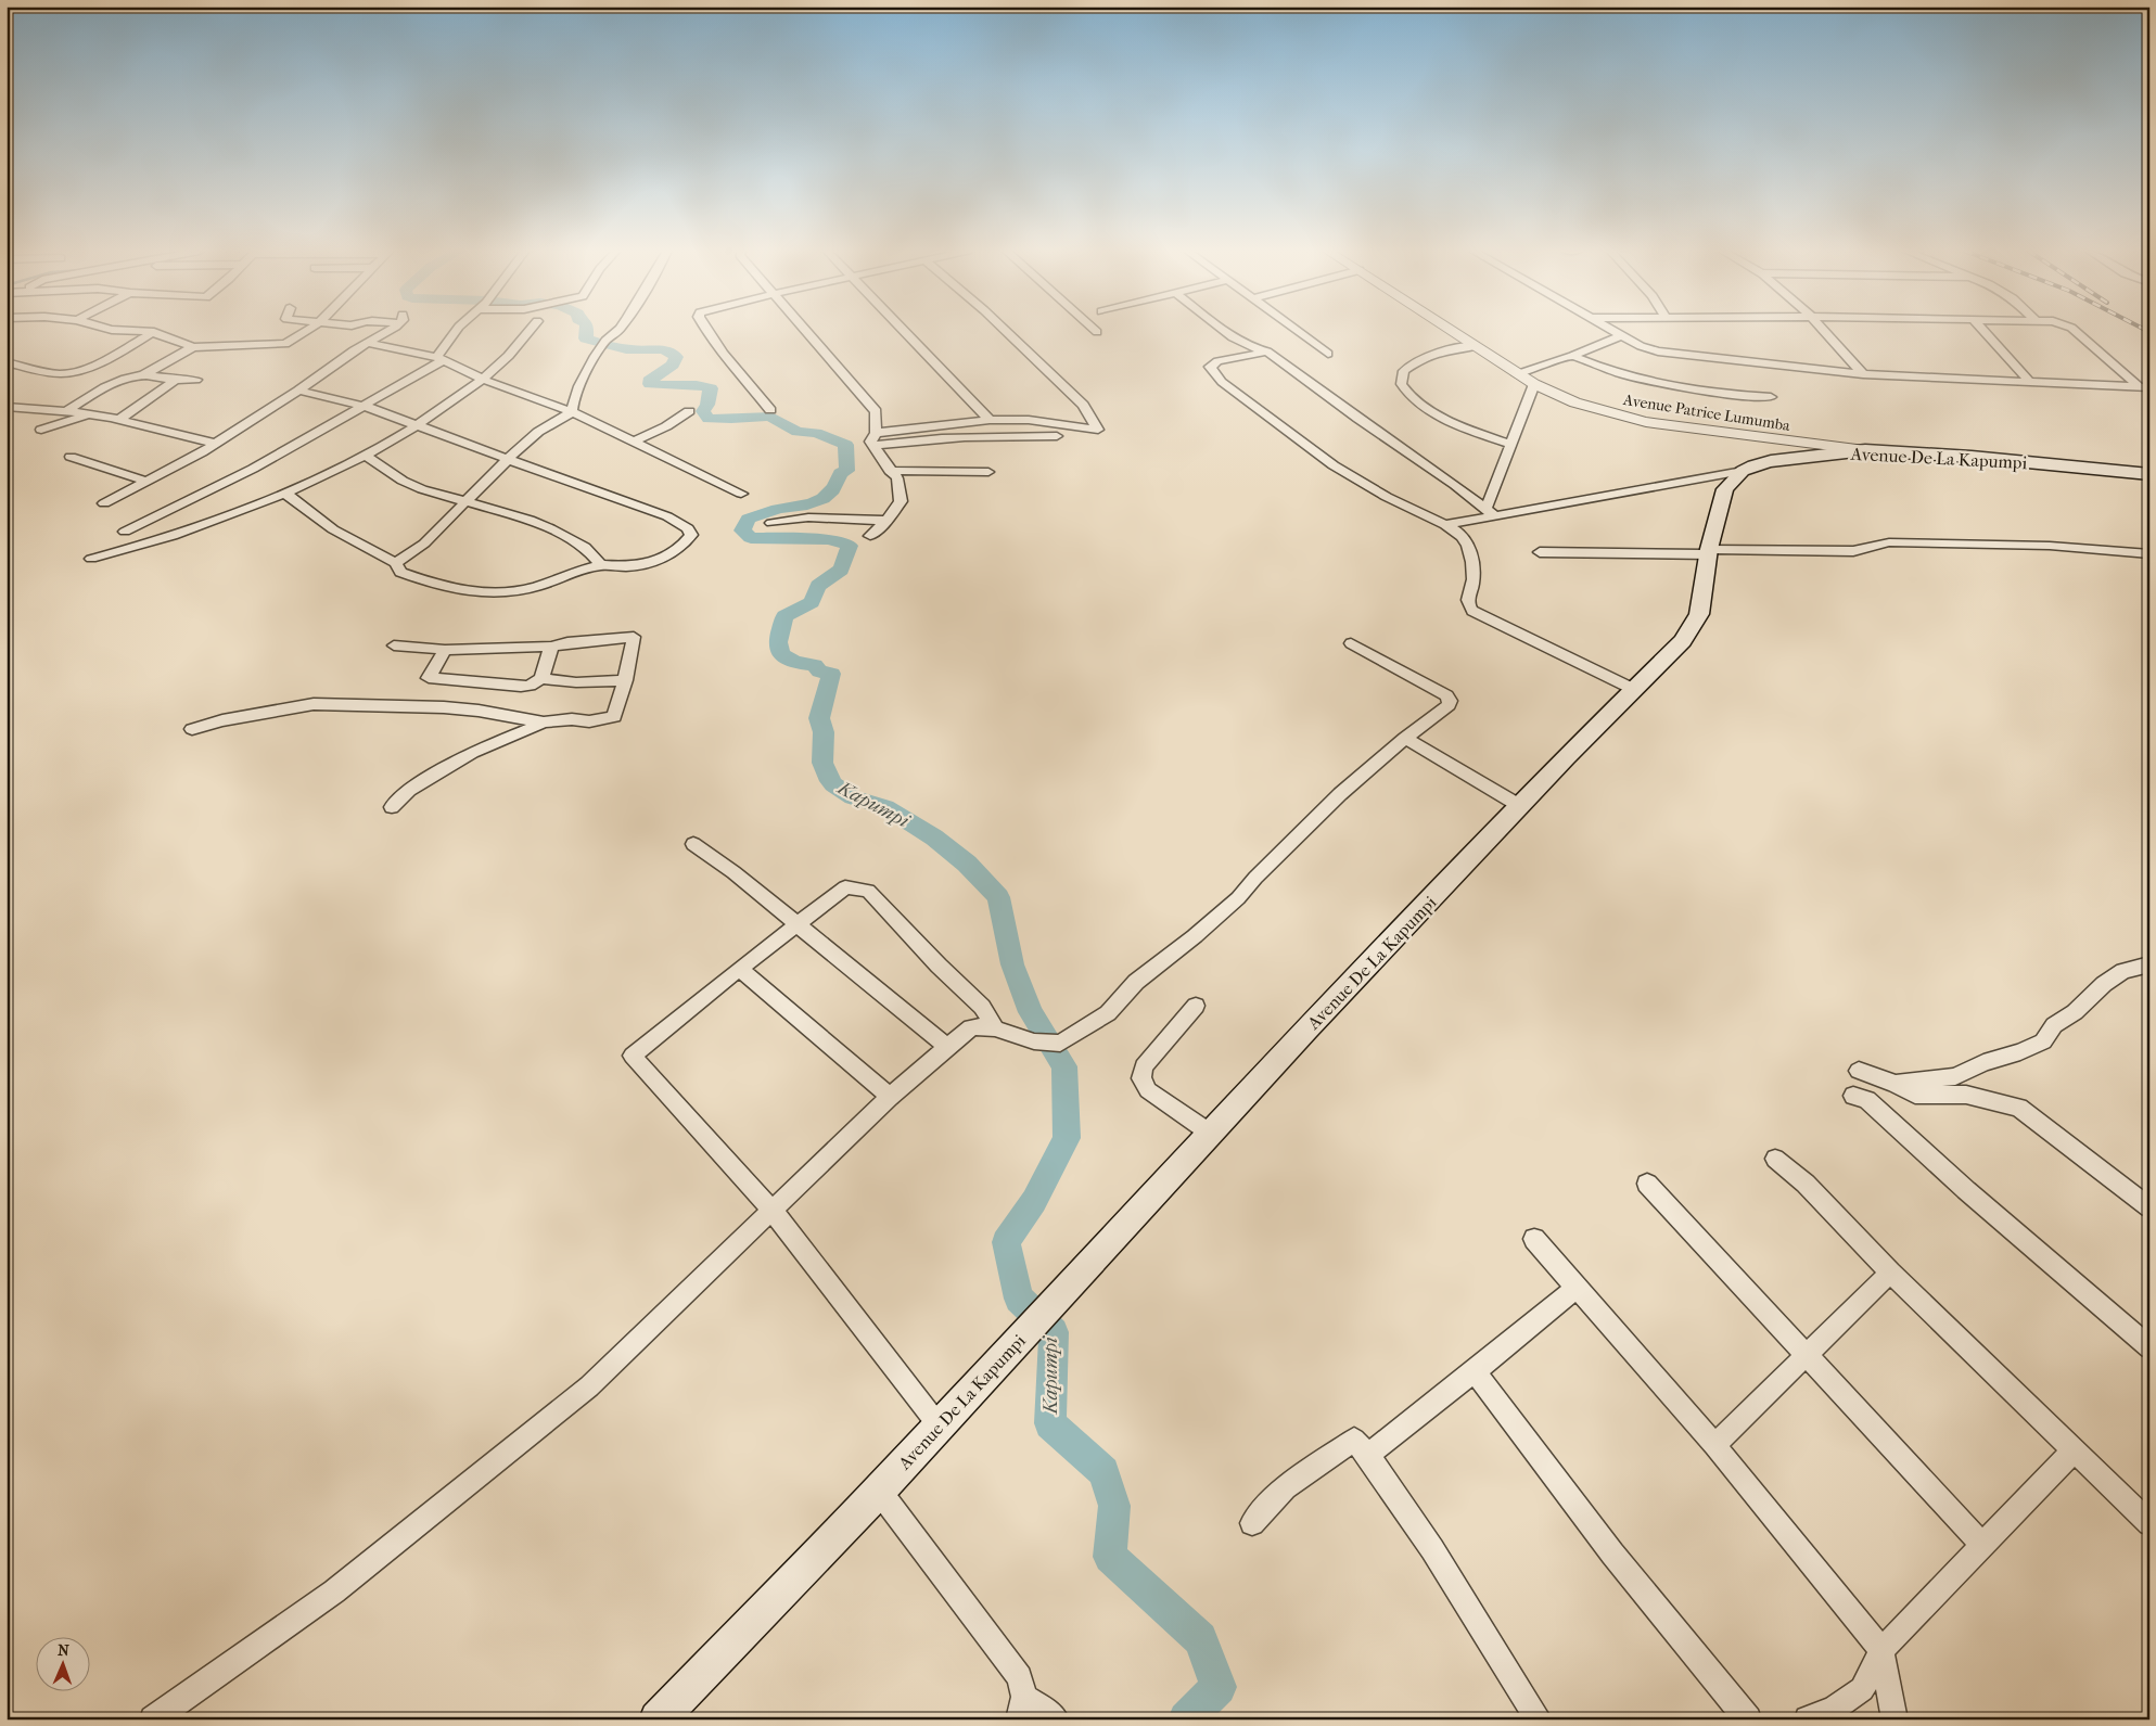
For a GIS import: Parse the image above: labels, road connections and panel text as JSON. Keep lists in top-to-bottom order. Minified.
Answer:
{"streets":{"main road":["Avenue De La Kapumpi"],"street":["Avenue Patrice Lumumba"]},"crossings":[["Avenue Patrice Lumumba","Avenue De La Kapumpi"]],"water":["Kapumpi"],"north":"top"}
